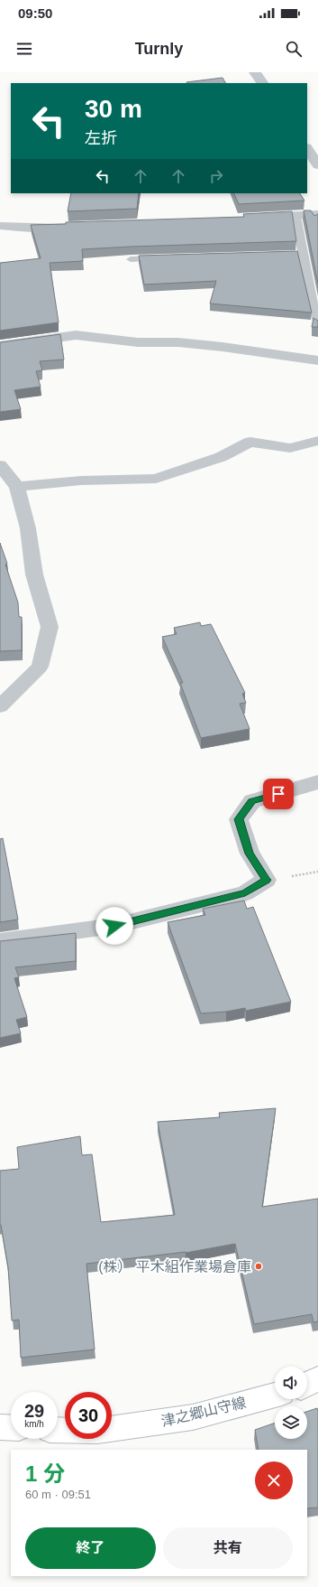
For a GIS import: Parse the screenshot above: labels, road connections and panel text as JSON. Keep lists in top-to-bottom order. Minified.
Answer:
{"streets":{"main road":["津之郷山守線"]},"places":["(株） 平木組作業場倉庫"],"page":{"status":"09:50","header":"Turnly","turn":["30 m","左折"],"speed":"29 km/h","limit":"30","heading":["1 分","60 m · 09:51"],"buttons":["終了","共有"]}}
